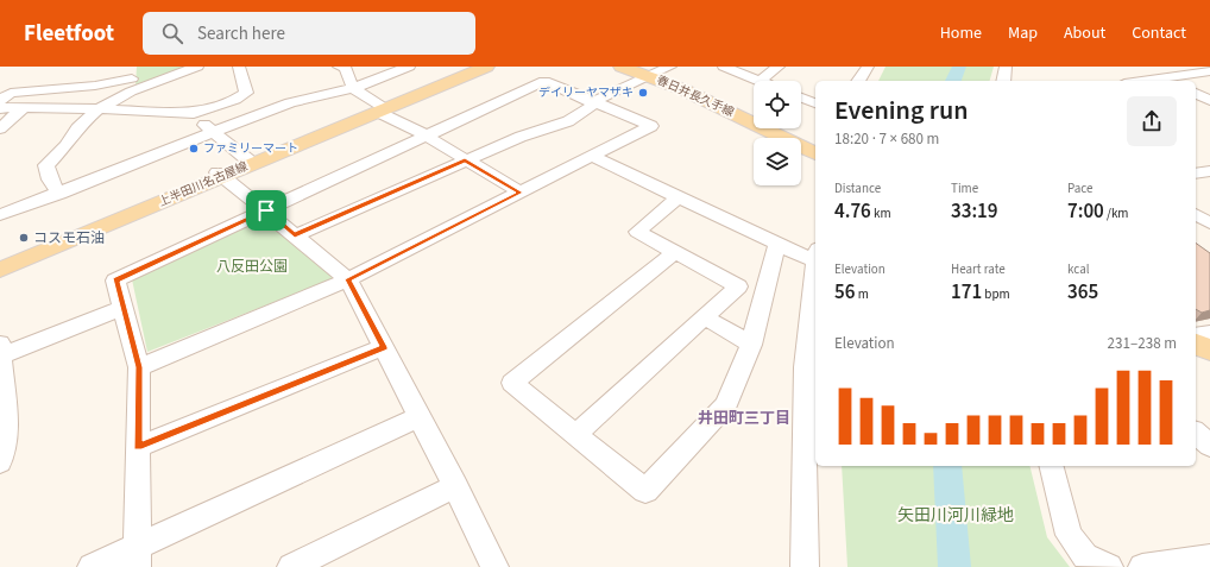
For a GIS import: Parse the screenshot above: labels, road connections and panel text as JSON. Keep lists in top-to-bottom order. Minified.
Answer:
{"streets":{"main road":["春日井長久手線","上半田川名古屋線"]},"districts":["井田町三丁目"],"parks":["八反田公園","矢田川河川緑地"],"places":["デイリーヤマザキ","ファミリーマート","コスモ石油"],"page":{"header":"Fleetfoot","search":"Search here","nav":["Home","Map","About","Contact"],"heading":["Evening run","18:20 · 7 × 680 m"],"stats":[["Distance","4.76 km"],["Time","33:19"],["Pace","7:00 /km"],["Elevation","56 m"],["Heart rate","171 bpm"],["kcal","365"]],"chart":["Elevation","231–238 m"]}}
